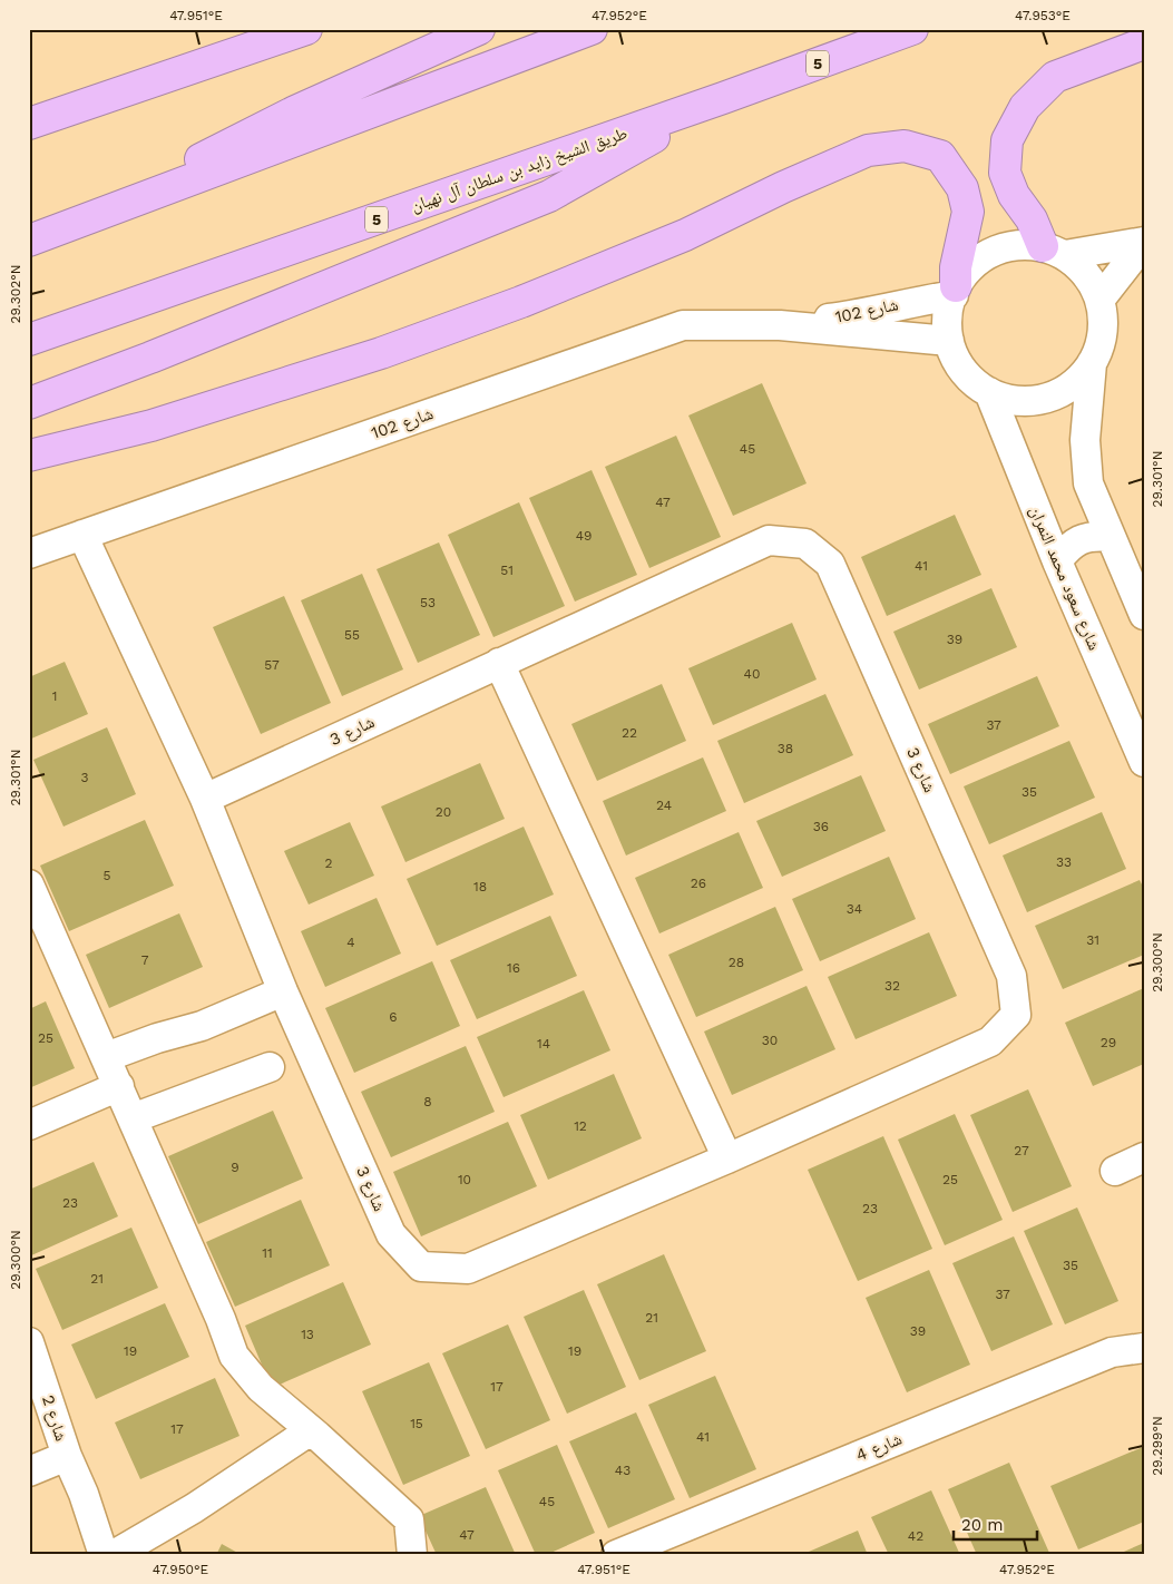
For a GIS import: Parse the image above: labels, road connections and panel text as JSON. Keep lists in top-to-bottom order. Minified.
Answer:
{"streets":{"highway":["5","طريق الشيخ زايد بن سلطان آل نهيان"],"street":["شارع 102","شارع سعود محمد النمران","شارع 3","شارع 2","شارع 4"]},"crossings":[["شارع 102","شارع سعود محمد النمران"],["شارع 102","شارع 3"]],"house_numbers":["45","47","49","41","51","53","55","39","57","40","1","37","22","38","3","35","24","20","36","33","2","5","26","18","34","31","4","7","28","16","32","6","25","30","29","14","8","12","27","9","10","25","23","23","11","35","21","37","21","39","13","19","19","17","15","17","41","43","45","47","42"],"scale_bar":"20 m","coordinates":["47.951°E","47.952°E","47.953°E","29.302°N","29.301°N","29.300°N","29.299°N","47.950°E"]}
